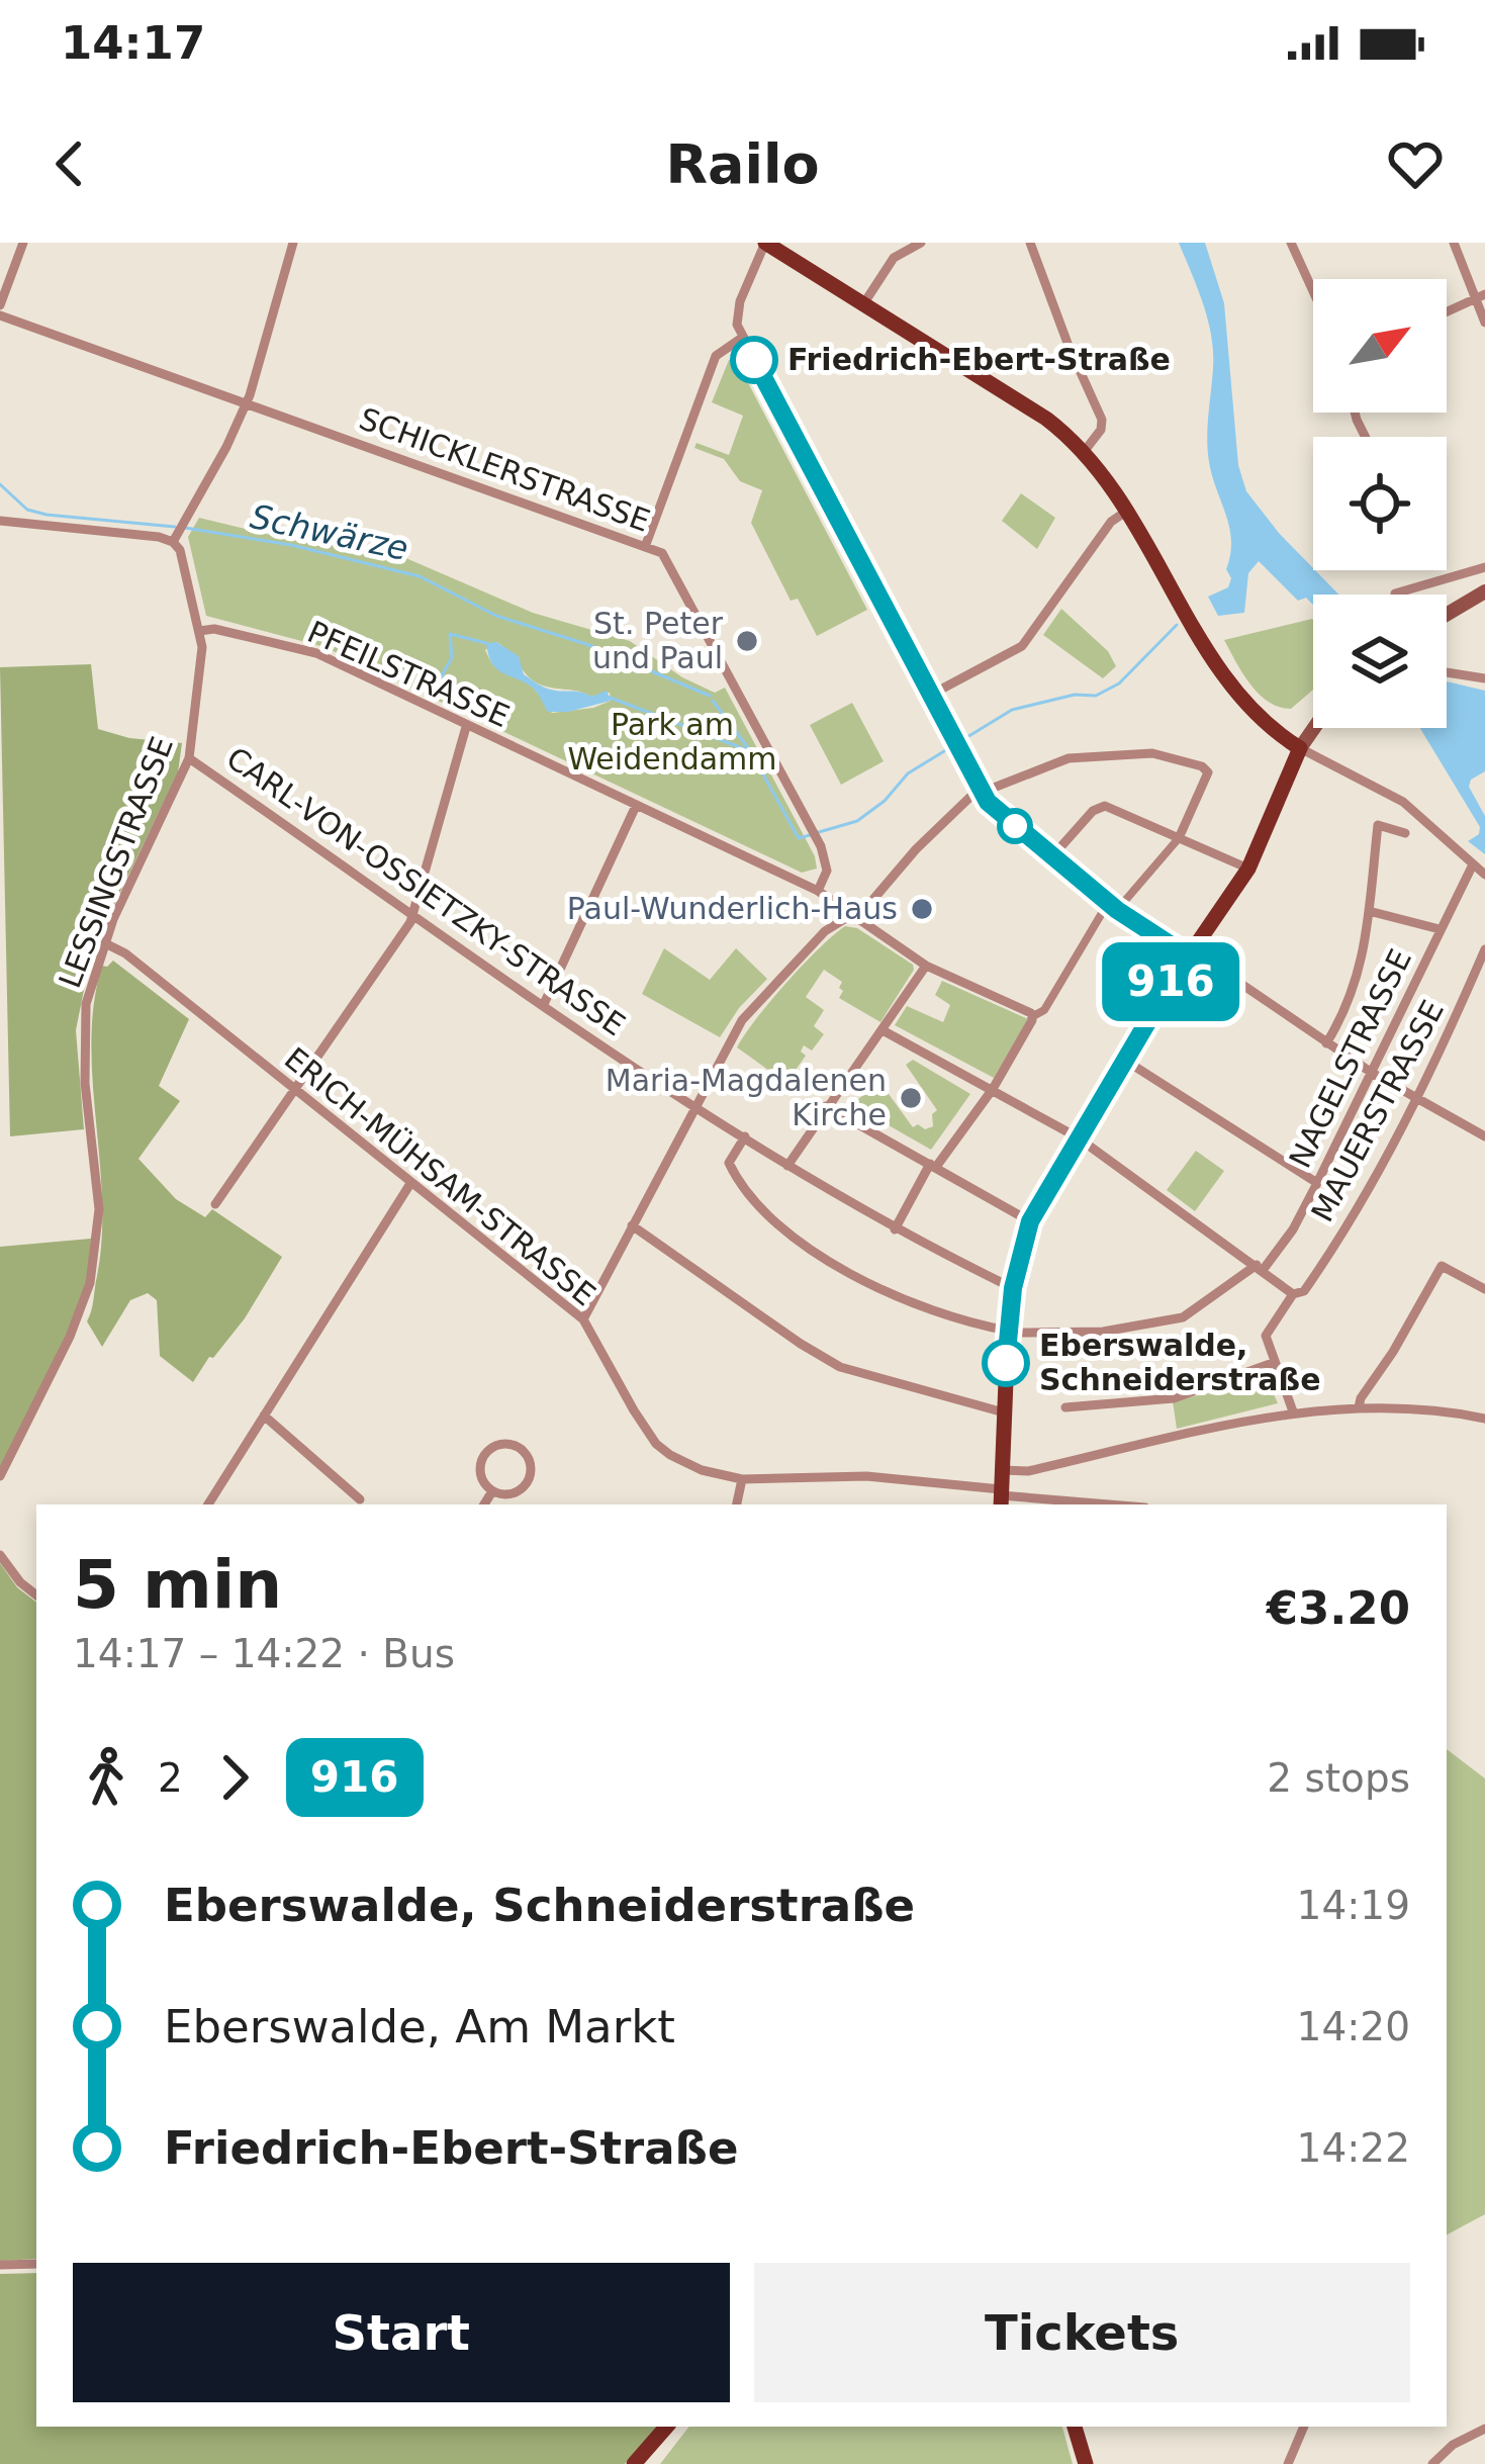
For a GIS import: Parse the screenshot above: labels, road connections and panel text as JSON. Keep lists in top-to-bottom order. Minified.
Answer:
{"streets":{"street":["SCHICKLERSTRASSE","PFEILSTRASSE","LESSINGSTRASSE","CARL-VON-OSSIETZKY-STRASSE","NAGELSTRASSE","MAUERSTRASSE","ERICH-MÜHSAM-STRASSE"]},"crossings":[["SCHICKLERSTRASSE","PFEILSTRASSE"],["PFEILSTRASSE","LESSINGSTRASSE"],["LESSINGSTRASSE","CARL-VON-OSSIETZKY-STRASSE"],["LESSINGSTRASSE","ERICH-MÜHSAM-STRASSE"],["CARL-VON-OSSIETZKY-STRASSE","NAGELSTRASSE"]],"water":["Schwärze"],"parks":["Park am Weidendamm"],"places":["Friedrich-Ebert-Straße","St. Peter und Paul","Paul-Wunderlich-Haus","Maria-Magdalenen Kirche","Eberswalde, Schneiderstraße"],"lines":["bus line 916"],"north":"top right","page":{"status":"14:17","header":"Railo","on_map":"916","heading":["5 min","14:17 – 14:22 · Bus","€3.20"],"legs":["2","916","2 stops"],"list":[{"name":"Eberswalde, Schneiderstraße","value":"14:19"},{"name":"Eberswalde, Am Markt","value":"14:20"},{"name":"Friedrich-Ebert-Straße","value":"14:22"}],"buttons":["Start","Tickets"]}}
